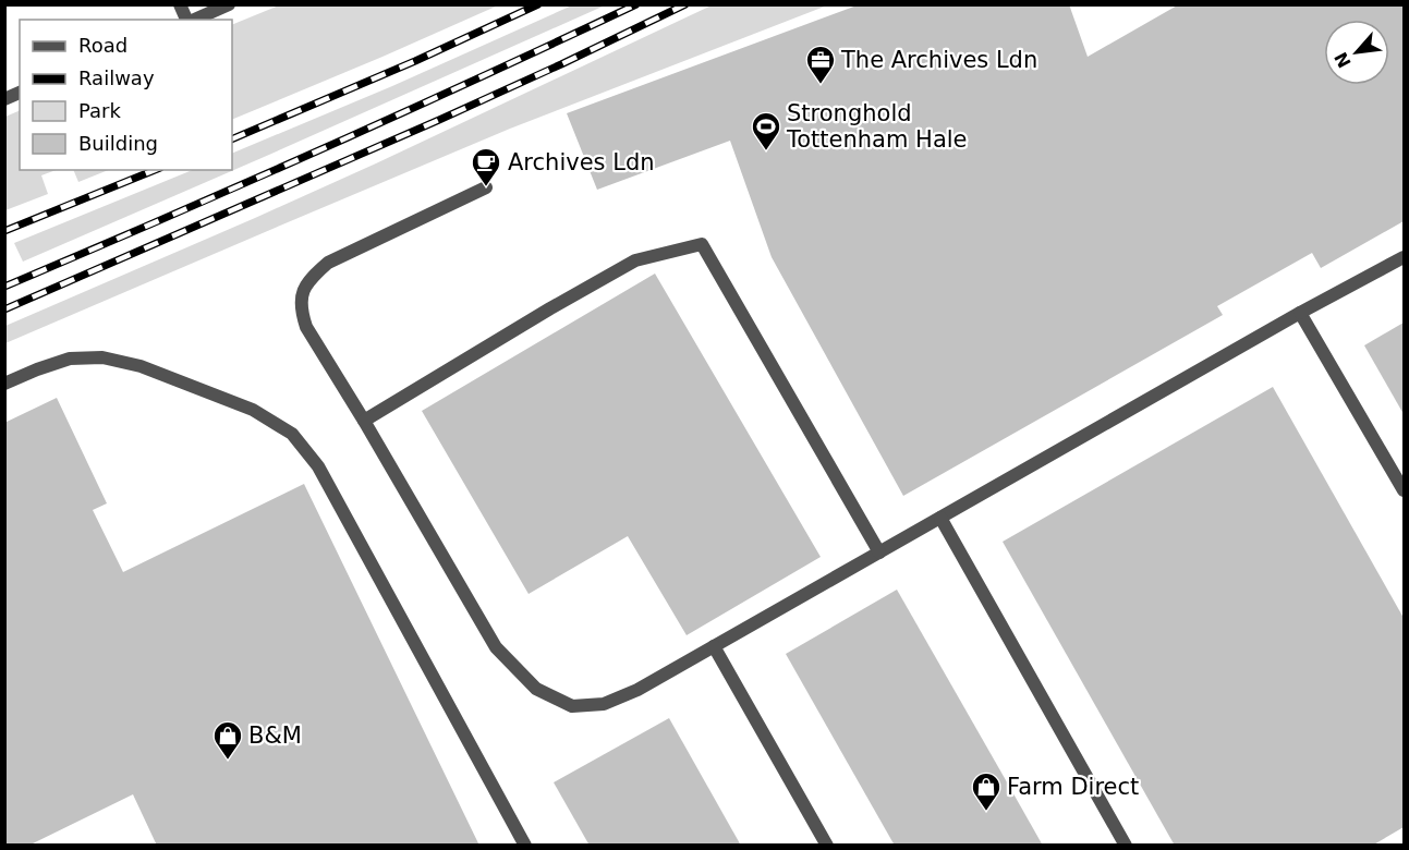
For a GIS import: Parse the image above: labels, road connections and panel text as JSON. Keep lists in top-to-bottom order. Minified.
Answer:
{"places":{"office":["The Archives Ldn"],"sports":["Stronghold Tottenham Hale"],"cafe":["Archives Ldn"],"shop":["B&M","Farm Direct"]},"legend":["Road","Railway","Park","Building"],"north":"bottom left"}
